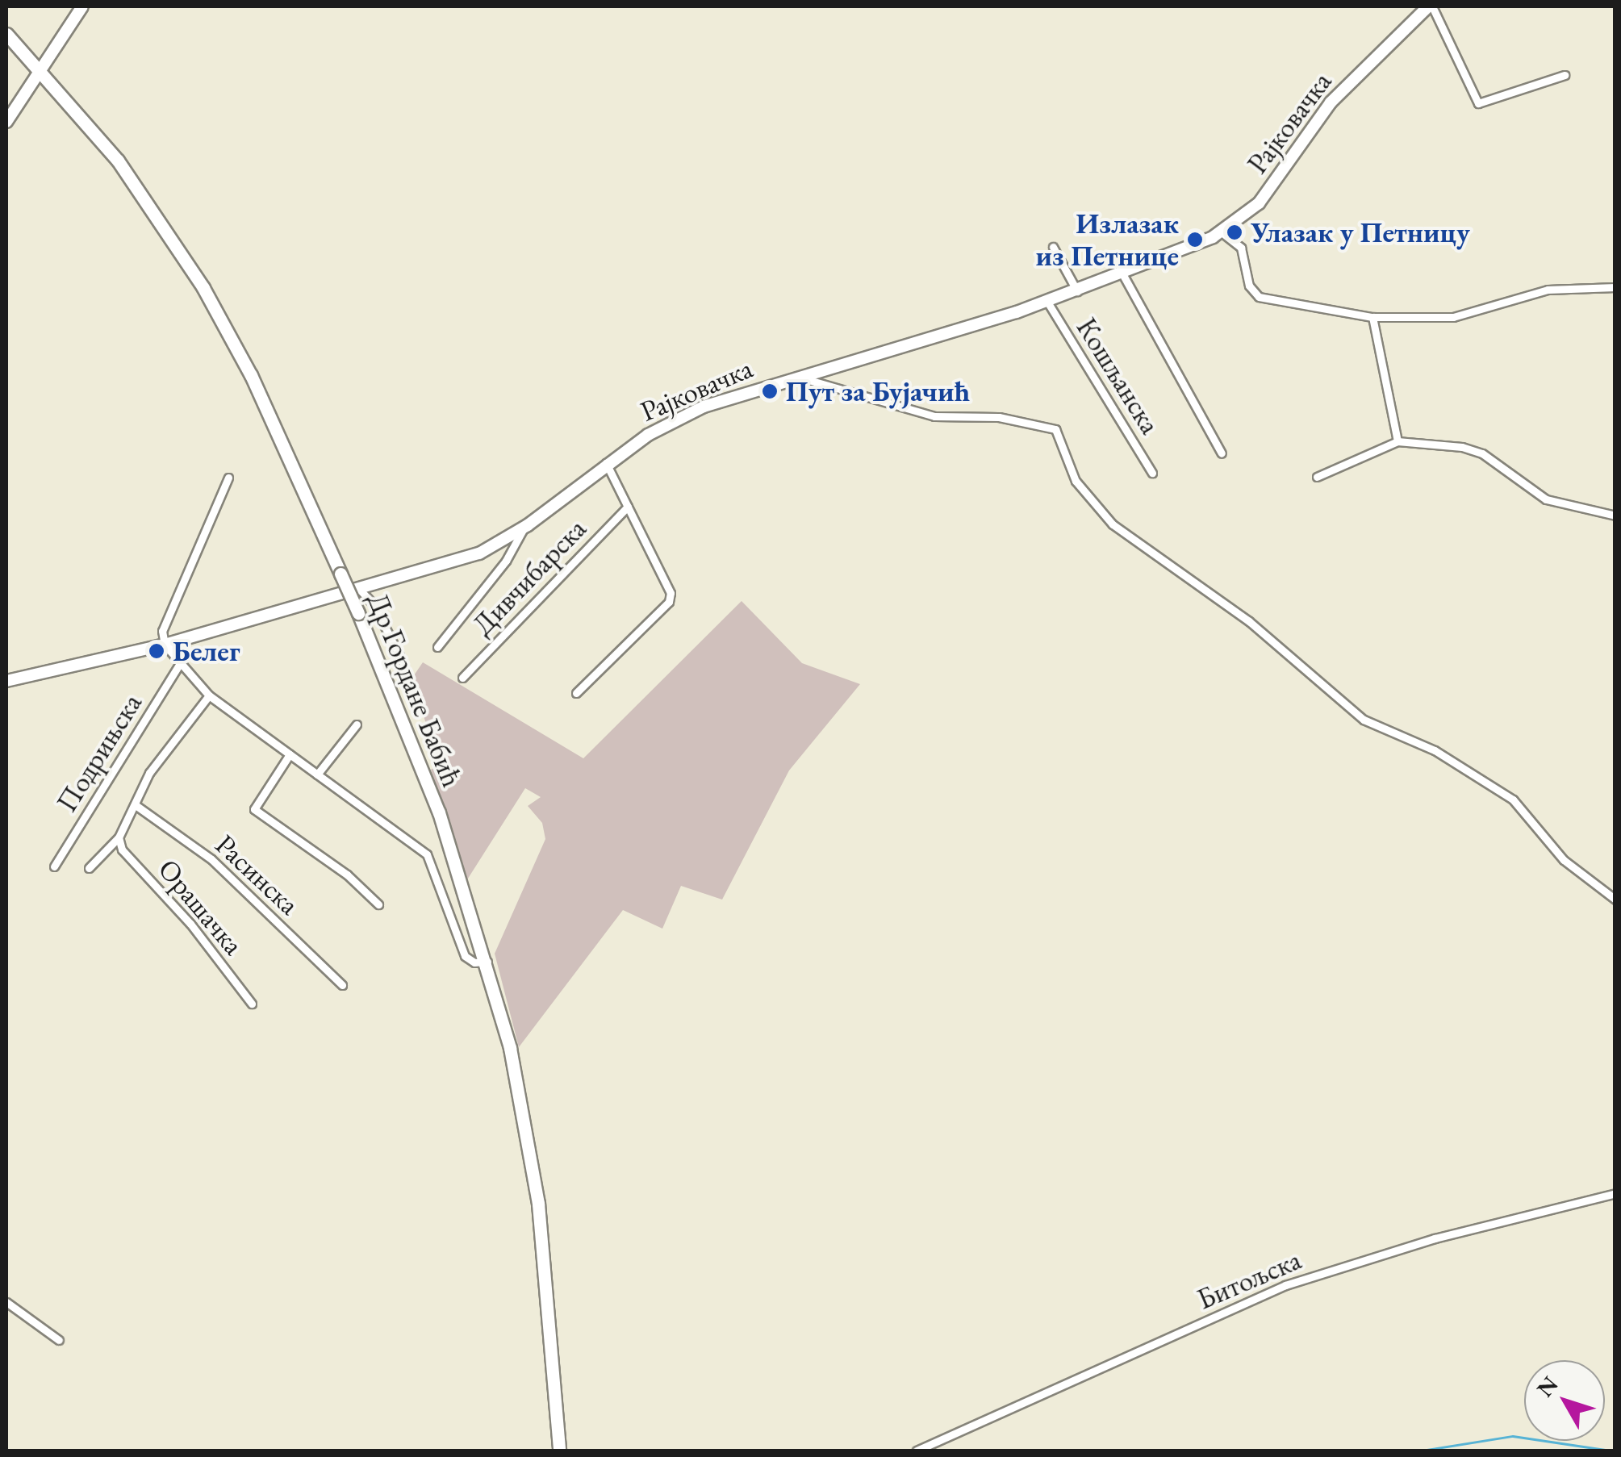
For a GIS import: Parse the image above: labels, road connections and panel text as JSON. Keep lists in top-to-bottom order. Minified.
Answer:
{"streets":{"main road":["Рајковачка","Др Гордане Бабић"],"street":["Кошљанска","Дивчибарска","Подрињска","Расинска","Орашачка","Битољска"]},"crossings":[["Рајковачка","Кошљанска"],["Подрињска","Расинска"],["Подрињска","Орашачка"]],"places":["Улазак у Петницу","Излазак из Петнице","Пут за Бујачић","Белег"],"north":"top left"}
